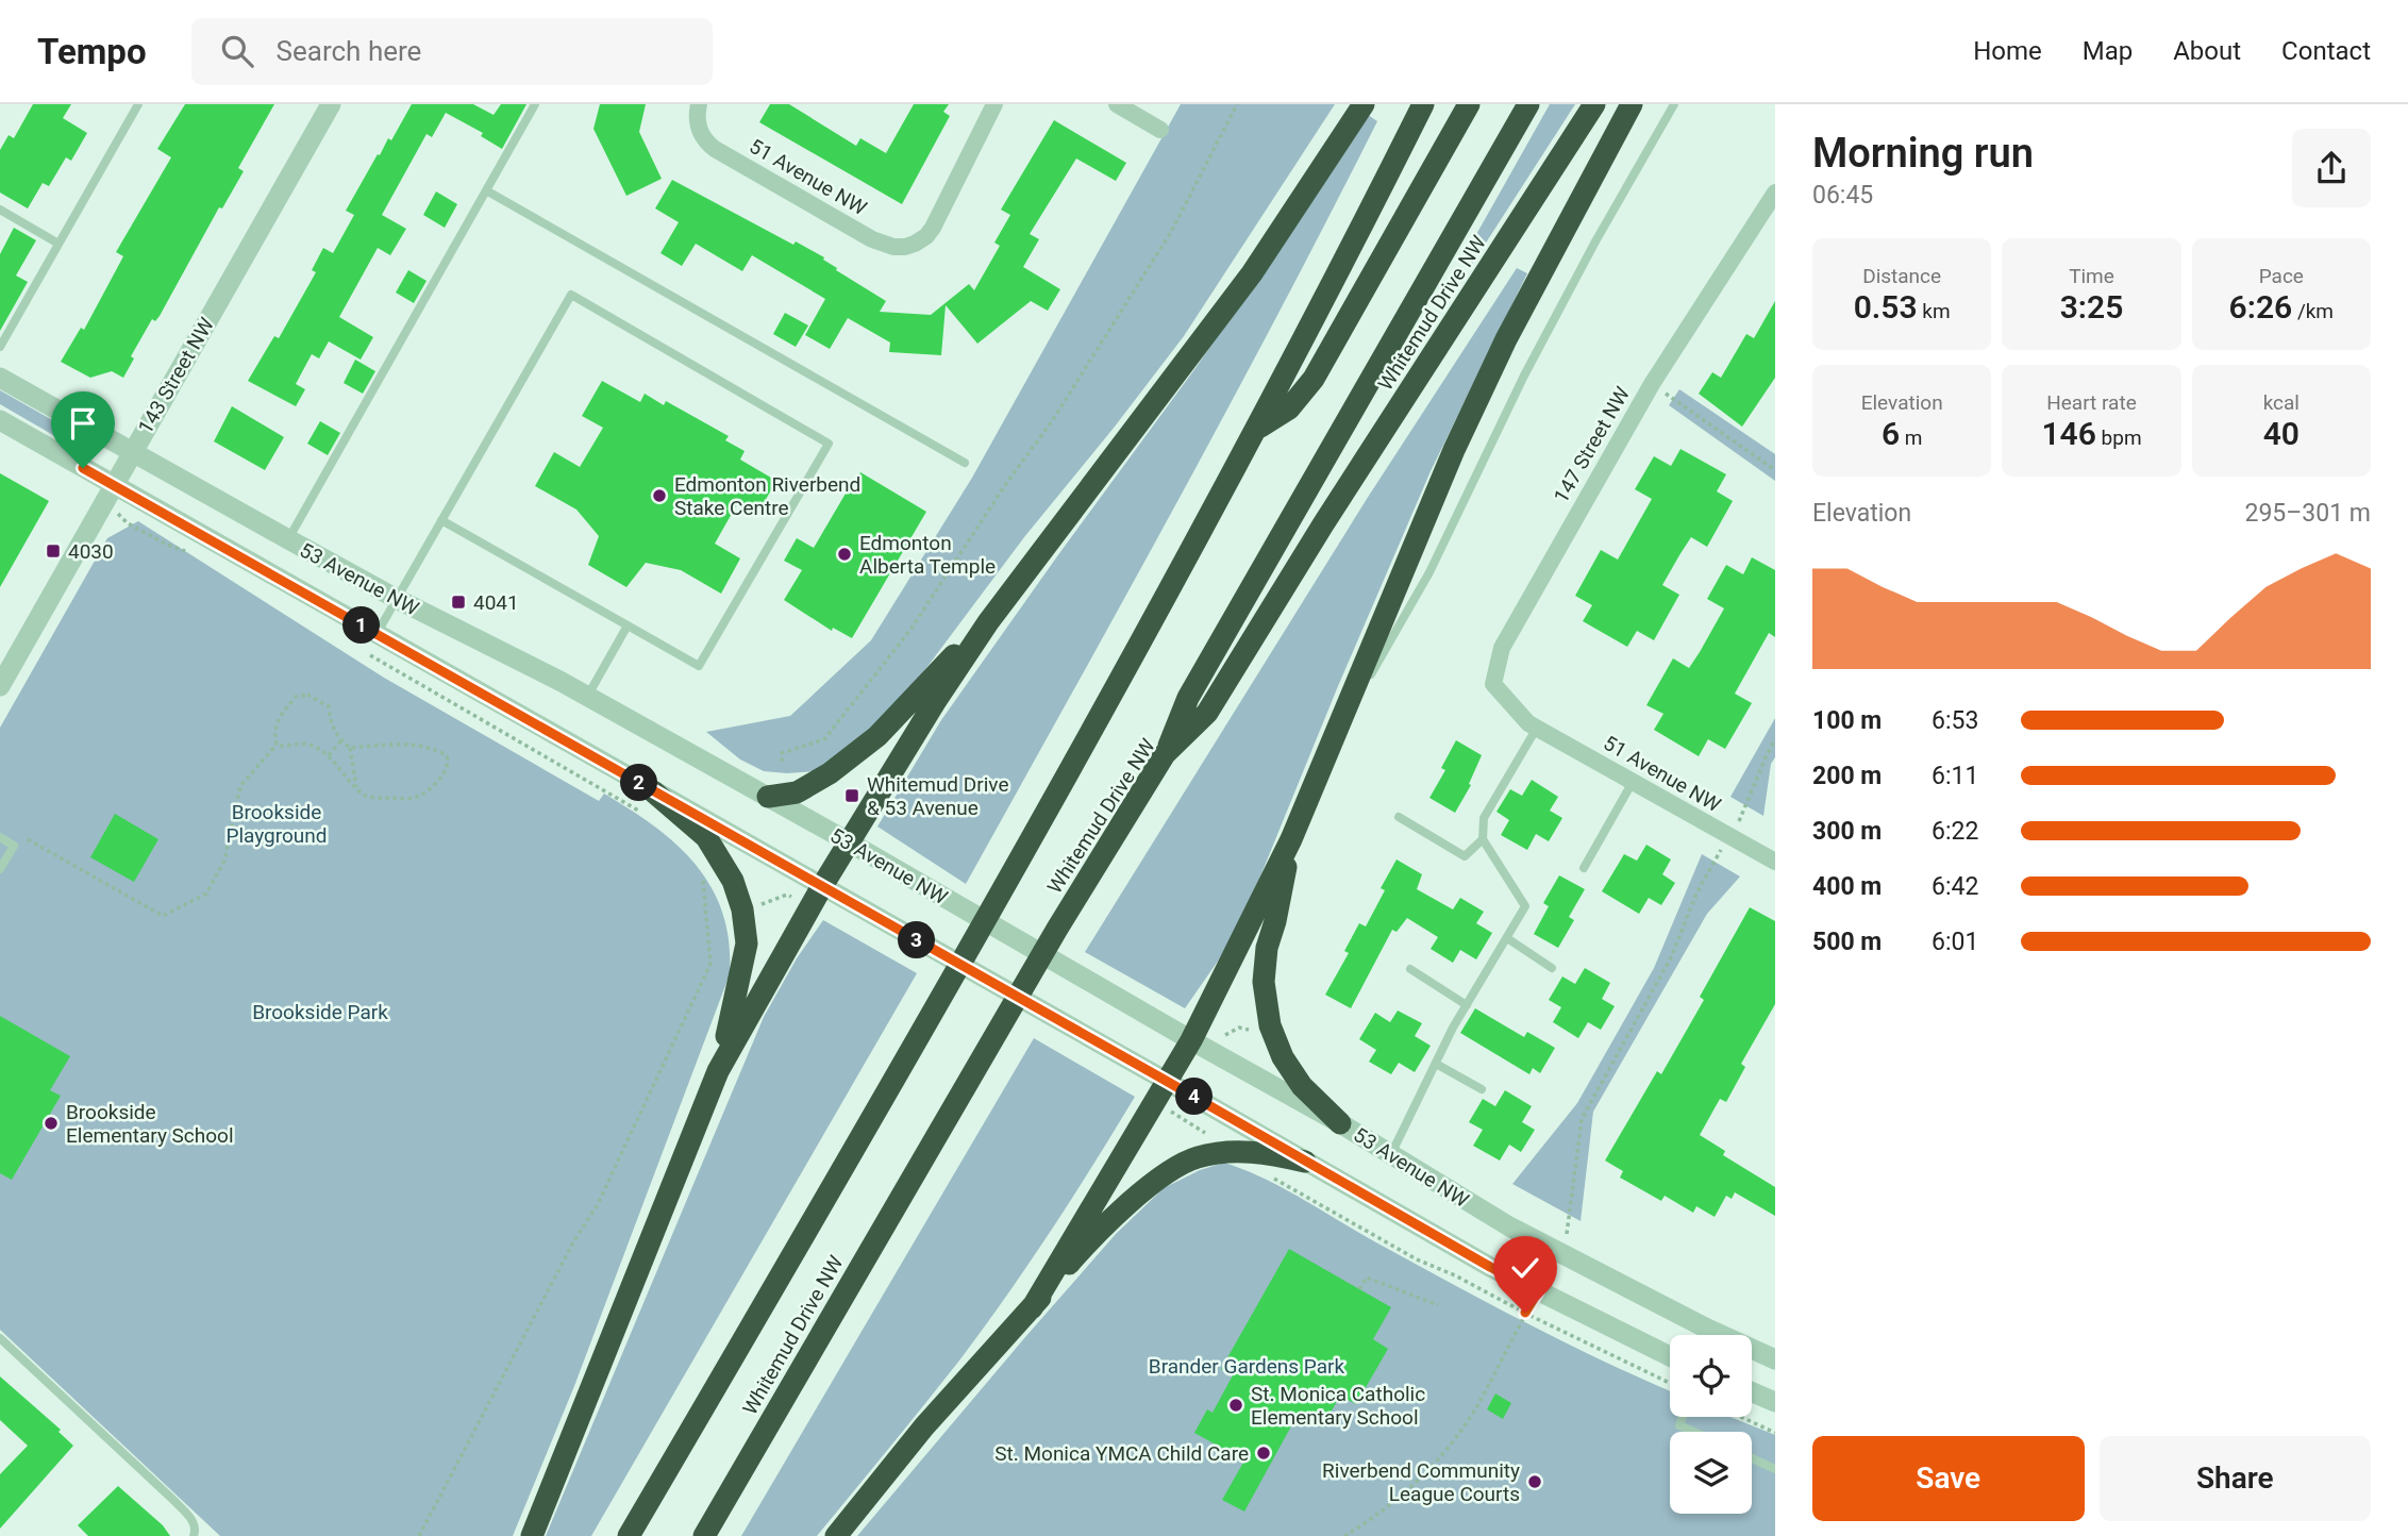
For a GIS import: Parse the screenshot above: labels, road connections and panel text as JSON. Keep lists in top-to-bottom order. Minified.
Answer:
{"streets":{"highway":["Whitemud Drive NW"],"street":["51 Avenue NW","143 Street NW","147 Street NW","53 Avenue NW"]},"crossings":[["51 Avenue NW","147 Street NW"],["143 Street NW","53 Avenue NW"]],"parks":["Brookside Playground","Brookside Park","Brander Gardens Park"],"places":{"other":["Edmonton Riverbend Stake Centre","Edmonton Alberta Temple","Brookside Elementary School","St. Monica Catholic Elementary School","St. Monica YMCA Child Care","Riverbend Community League Courts"],"transit":["4030","4041","Whitemud Drive & 53 Avenue"]},"page":{"header":"Tempo","search":"Search here","nav":["Home","Map","About","Contact"],"heading":["Morning run","06:45"],"stats":[["Distance","0.53 km"],["Time","3:25"],["Pace","6:26 /km"],["Elevation","6 m"],["Heart rate","146 bpm"],["kcal","40"]],"chart":["Elevation","295–301 m"],"pins":["1","2","3","4"],"list":[{"name":"100 m","note":"6:53"},{"name":"200 m","note":"6:11"},{"name":"300 m","note":"6:22"},{"name":"400 m","note":"6:42"},{"name":"500 m","note":"6:01"}],"buttons":["Save","Share"]}}
